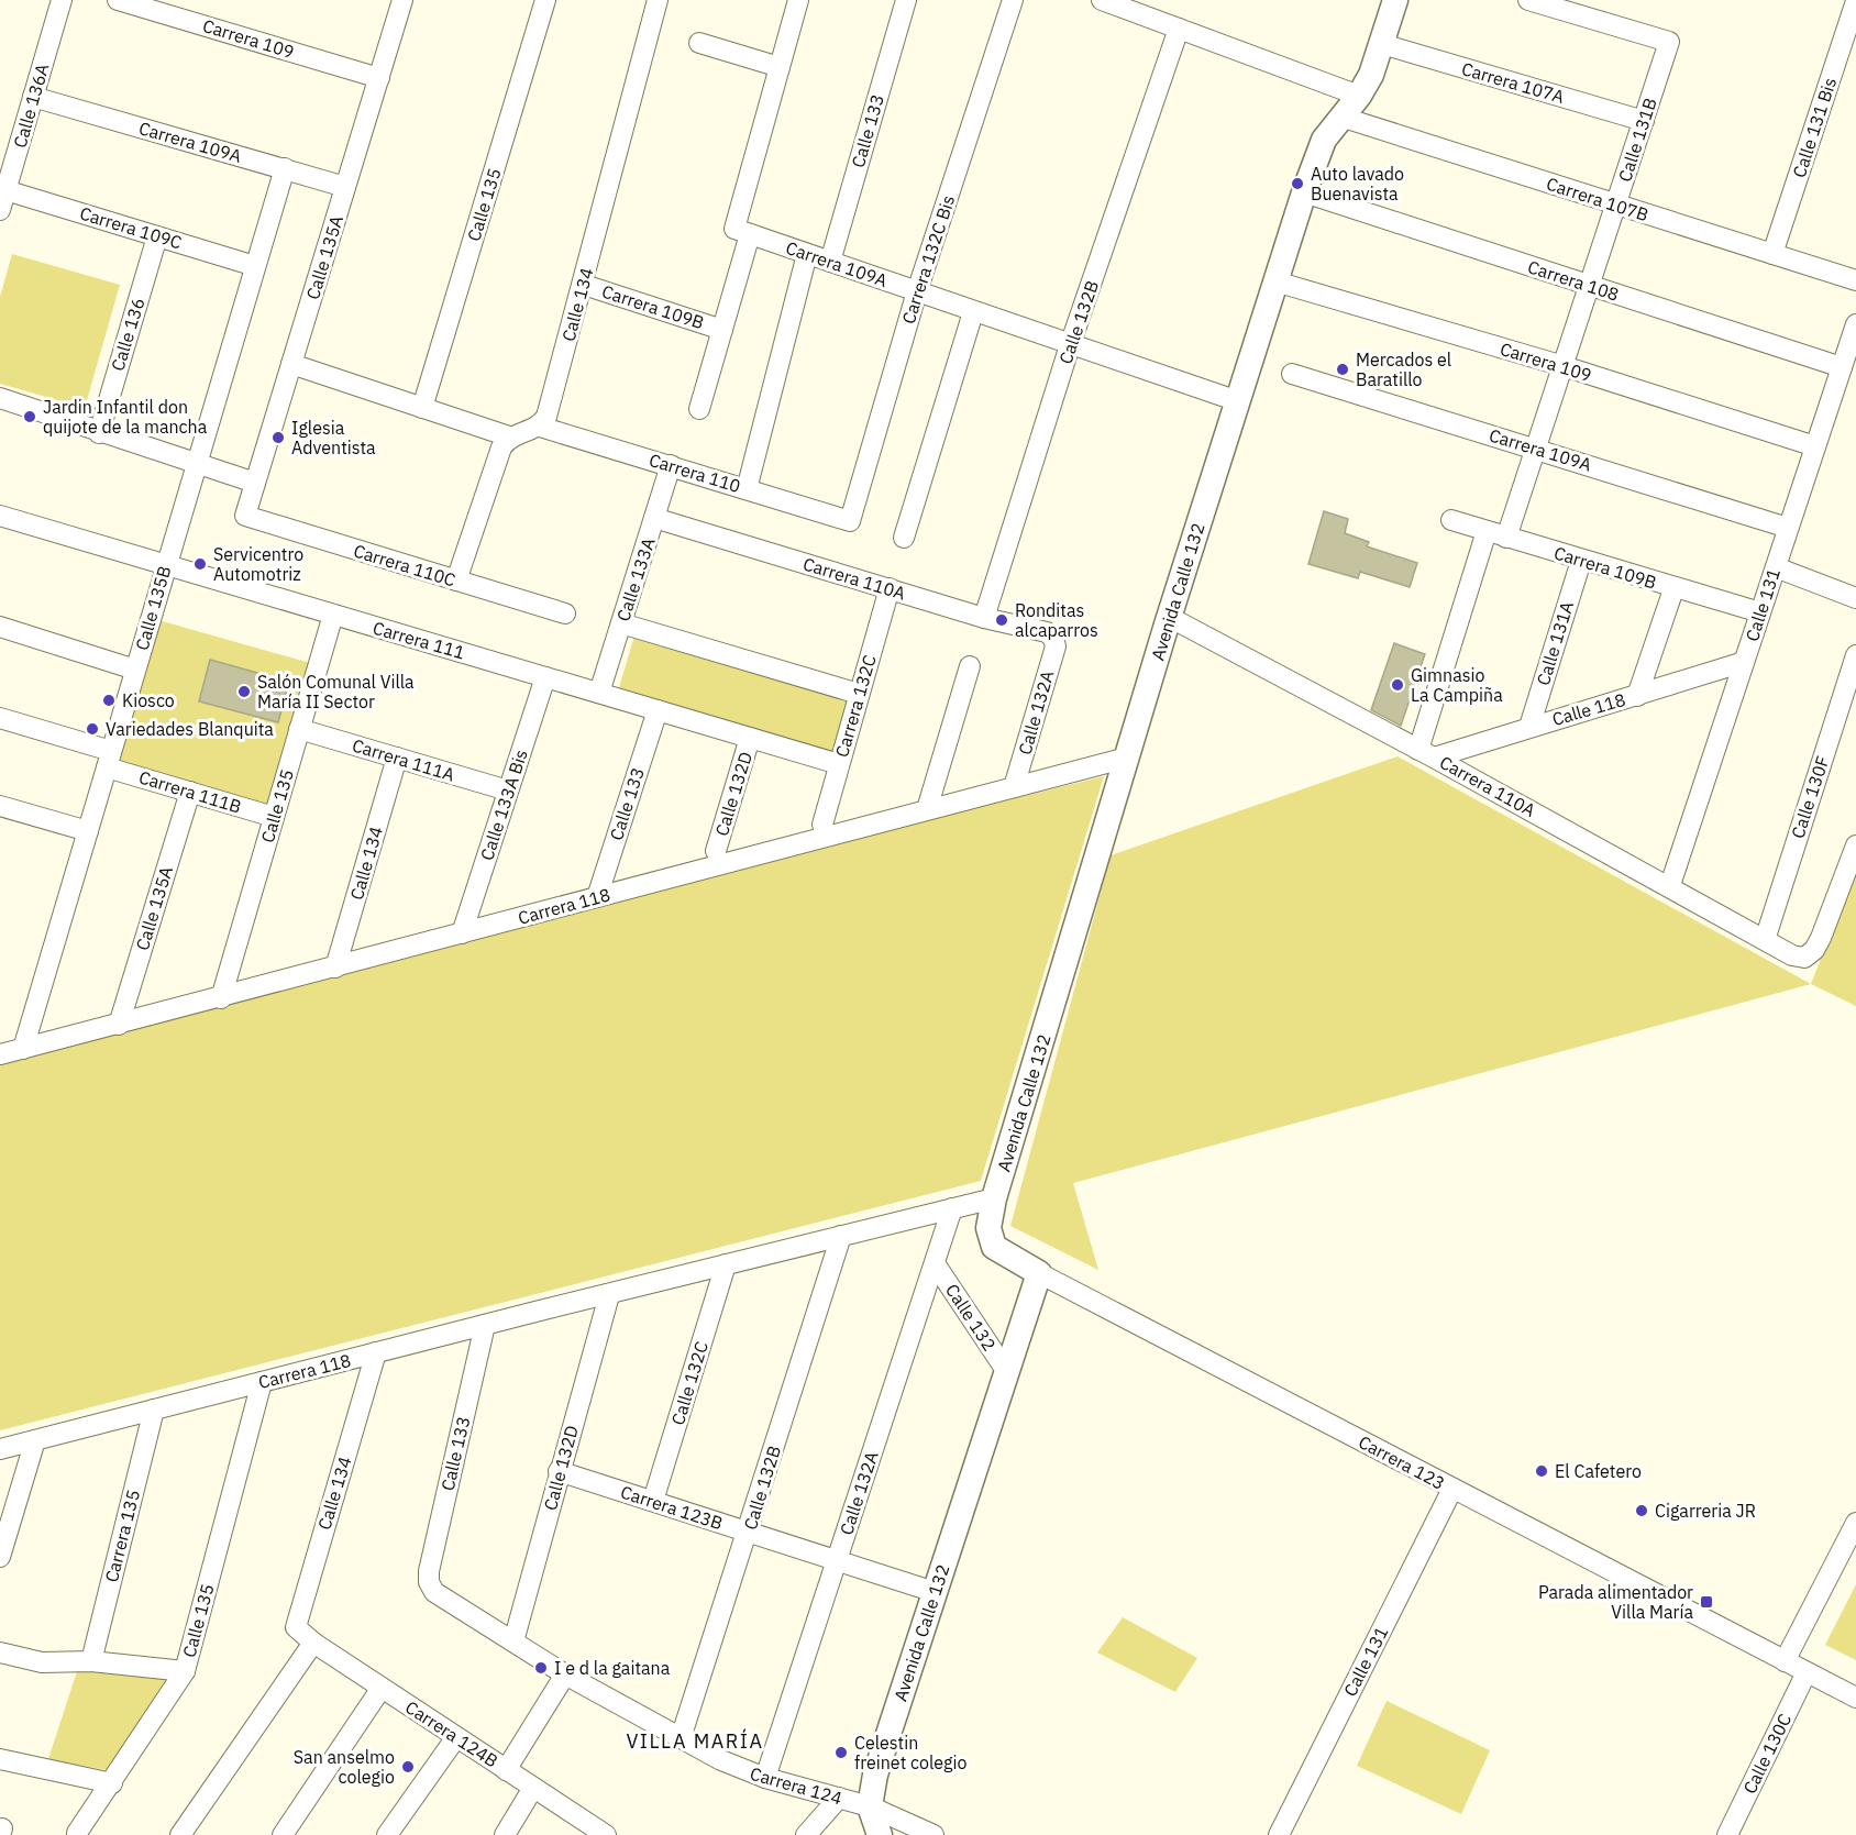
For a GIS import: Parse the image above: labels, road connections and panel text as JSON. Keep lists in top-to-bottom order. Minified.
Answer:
{"streets":{"main road":["Avenida Calle 132","Carrera 123"],"street":["Carrera 109","Carrera 107A","Calle 136A","Calle 131 Bis","Calle 133","Calle 131B","Carrera 109A","Carrera 107B","Calle 135","Carrera 109C","Calle 135A","Carrera 132C Bis","Carrera 108","Calle 134","Carrera 109B","Calle 132B","Calle 136","Carrera 110","Carrera 110C","Carrera 110A","Calle 133A","Calle 131","Calle 135B","Carrera 111","Calle 131A","Carrera 132C","Calle 118","Calle 132A","Carrera 111A","Carrera 111B","Calle 132D","Calle 130F","Calle 133A Bis","Carrera 118","Calle 132","Calle 132C","Carrera 123B","Carrera 135","Carrera 124B","Calle 130C","Carrera 124"]},"crossings":[["Carrera 109","Calle 131B"],["Carrera 109","Calle 135A"],["Carrera 109","Avenida Calle 132"],["Carrera 109","Calle 131"],["Carrera 107A","Calle 131B"],["Carrera 107A","Avenida Calle 132"],["Calle 136A","Carrera 109A"],["Calle 136A","Carrera 109C"],["Calle 131 Bis","Carrera 107B"],["Calle 133","Carrera 109A"],["Calle 133","Carrera 111"],["Calle 133","Carrera 118"],["Calle 133","Carrera 124"],["Calle 131B","Carrera 109A"],["Calle 131B","Carrera 107B"],["Calle 131B","Carrera 108"],["Calle 131B","Carrera 109B"],["Carrera 109A","Calle 135A"],["Carrera 109A","Carrera 132C Bis"],["Carrera 109A","Calle 132B"],["Carrera 109A","Avenida Calle 132"],["Carrera 109A","Calle 131"],["Carrera 109A","Calle 135B"],["Carrera 107B","Avenida Calle 132"],["Calle 135","Carrera 111"],["Calle 135","Carrera 111A"],["Calle 135","Carrera 111B"],["Calle 135","Carrera 118"],["Carrera 109C","Calle 136"],["Carrera 109C","Calle 135B"],["Calle 135A","Carrera 110C"],["Calle 135A","Carrera 111B"],["Calle 135A","Carrera 118"],["Carrera 132C Bis","Carrera 110"],["Carrera 108","Avenida Calle 132"],["Carrera 108","Calle 131"],["Calle 134","Carrera 109B"],["Calle 134","Carrera 110"],["Calle 134","Carrera 111A"],["Calle 134","Carrera 118"],["Calle 134","Carrera 124B"],["Carrera 109B","Calle 131"],["Carrera 109B","Calle 131A"],["Calle 132B","Carrera 110A"],["Calle 132B","Carrera 118"],["Calle 132B","Carrera 123B"],["Calle 132B","Carrera 124"],["Carrera 110","Calle 133A"],["Carrera 110A","Calle 133A"],["Carrera 110A","Avenida Calle 132"],["Carrera 110A","Calle 131"],["Carrera 110A","Carrera 132C"],["Carrera 110A","Calle 118"],["Carrera 110A","Calle 132A"],["Carrera 110A","Calle 130F"],["Calle 133A","Carrera 111"],["Avenida Calle 132","Carrera 118"],["Avenida Calle 132","Calle 132"],["Avenida Calle 132","Carrera 123"],["Avenida Calle 132","Carrera 123B"],["Avenida Calle 132","Carrera 124"],["Calle 131","Calle 118"],["Calle 131","Carrera 123"],["Calle 135B","Carrera 111"],["Calle 135B","Carrera 111B"],["Calle 135B","Carrera 118"],["Carrera 111","Carrera 132C"],["Carrera 111","Calle 132D"],["Carrera 111","Calle 133A Bis"],["Calle 131A","Calle 118"],["Calle 132A","Carrera 118"],["Calle 132A","Calle 132"],["Calle 132A","Carrera 123B"],["Calle 132A","Carrera 124"],["Carrera 111A","Calle 133A Bis"],["Calle 132D","Carrera 118"],["Calle 132D","Carrera 123B"],["Calle 132D","Carrera 124"],["Calle 133A Bis","Carrera 118"],["Carrera 118","Calle 132C"],["Carrera 118","Carrera 123"],["Carrera 118","Carrera 135"],["Calle 132C","Carrera 123B"],["Carrera 123","Calle 130C"]],"districts":["VILLA MARÍA"],"places":{"other":["Auto lavado Buenavista","Mercados el Baratillo","Jardin Infantil don quijote de la mancha","Iglesia Adventista","Servicentro Automotriz","Ronditas alcaparros","Gimnasio La Campiña","Salón Comunal Villa María II Sector","Kiosco","Variedades Blanquita","El Cafetero","Cigarreria JR","I e d la gaitana","Celestin freinet colegio","San anselmo colegio"],"transit":["Parada alimentador Villa María"]}}
